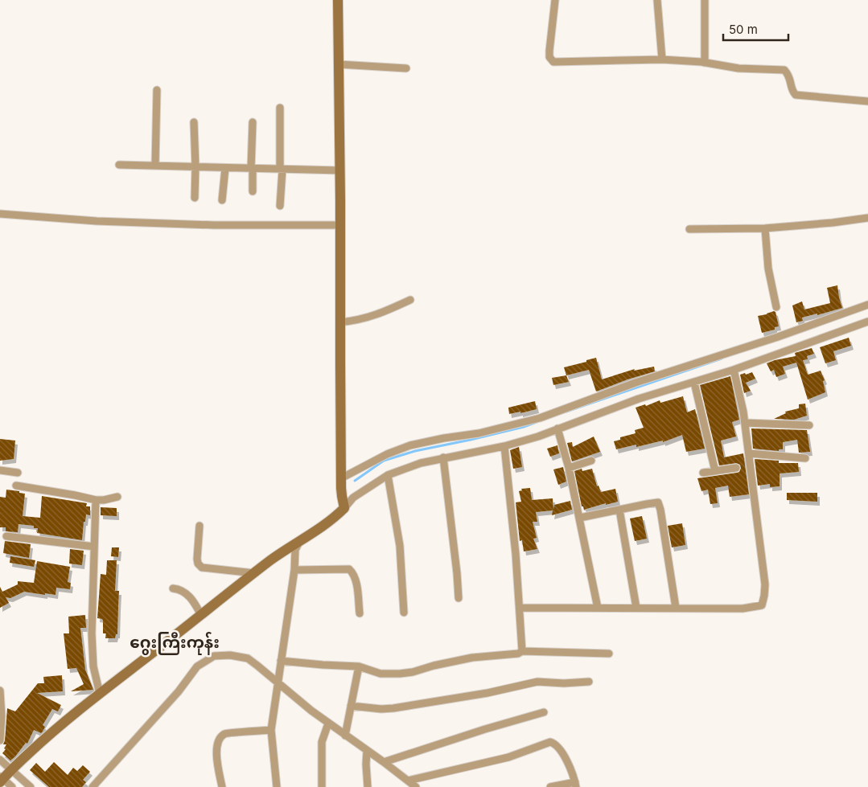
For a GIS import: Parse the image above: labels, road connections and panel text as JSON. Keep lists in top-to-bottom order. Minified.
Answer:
{"districts":["ဂွေးကြီးကုန်း"],"scale_bar":"50 m"}
